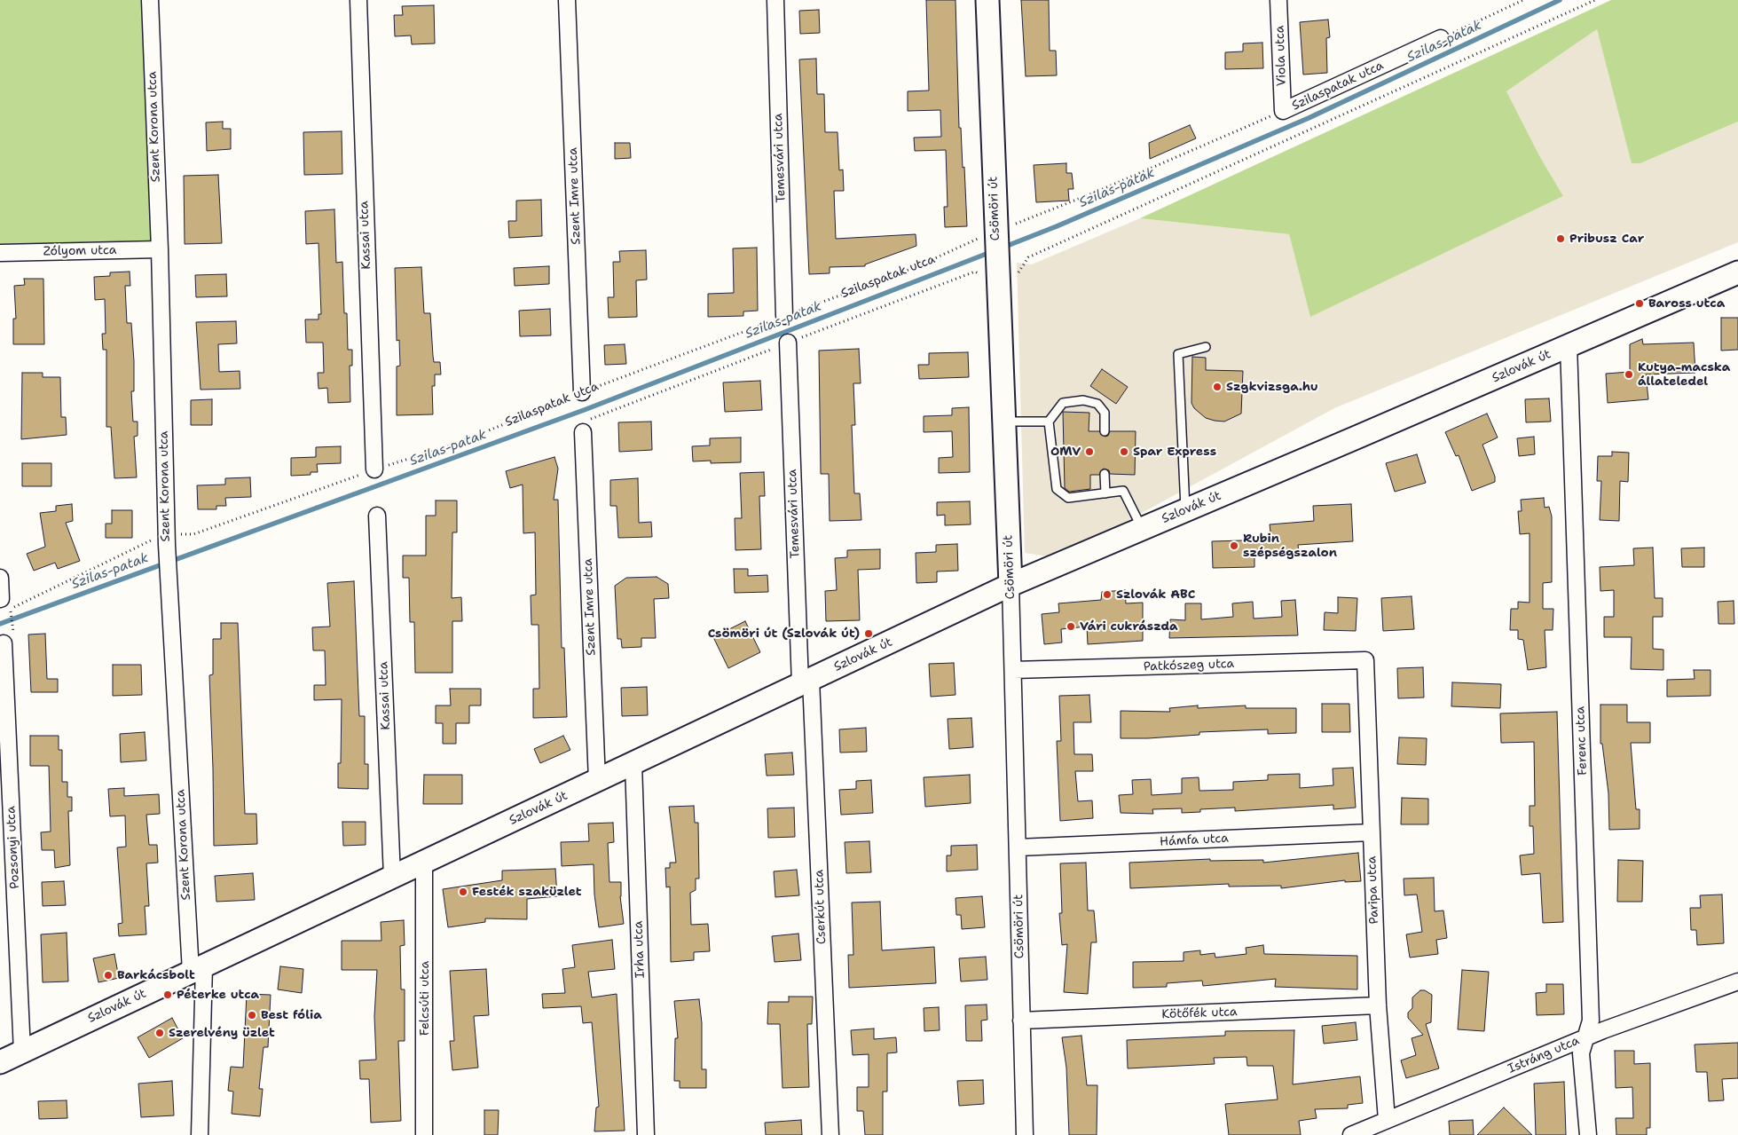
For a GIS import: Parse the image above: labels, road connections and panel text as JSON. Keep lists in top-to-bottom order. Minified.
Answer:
{"streets":{"main road":["Csömöri út","Szlovák út"],"street":["Viola utca","Szilaspatak utca","Szent Korona utca","Temesvári utca","Szent Imre utca","Kassai utca","Zólyom utca","Patkószeg utca","Ferenc utca","Hámfa utca","Pozsonyi utca","Paripa utca","Cserkút utca","Irha utca","Felcsúti utca","Kötőfék utca","Istráng utca"]},"crossings":[["Viola utca","Szilaspatak utca"],["Szilaspatak utca","Szent Korona utca"],["Szilaspatak utca","Temesvári utca"],["Szilaspatak utca","Szent Imre utca"],["Szilaspatak utca","Csömöri út"],["Szilaspatak utca","Kassai utca"],["Szent Korona utca","Zólyom utca"],["Szent Korona utca","Szlovák út"],["Temesvári utca","Szlovák út"],["Temesvári utca","Cserkút utca"],["Szent Imre utca","Szlovák út"],["Csömöri út","Szlovák út"],["Csömöri út","Patkószeg utca"],["Csömöri út","Hámfa utca"],["Csömöri út","Kötőfék utca"],["Kassai utca","Szlovák út"],["Szlovák út","Ferenc utca"],["Szlovák út","Pozsonyi utca"],["Szlovák út","Cserkút utca"],["Szlovák út","Irha utca"],["Szlovák út","Felcsúti utca"],["Patkószeg utca","Paripa utca"],["Ferenc utca","Istráng utca"],["Hámfa utca","Paripa utca"],["Paripa utca","Kötőfék utca"],["Paripa utca","Istráng utca"]],"water":["Szilas-patak"],"places":["Pribusz Car","Baross utca","Kutya-macska állateledel","Szgkvizsga.hu","OMV","Spar Express","Rubin szépségszalon","Szlovák ABC","Vári cukrászda","Csömöri út (Szlovák út)","Festék szaküzlet","Barkácsbolt","Péterke utca","Best fólia","Szerelvény üzlet"]}
